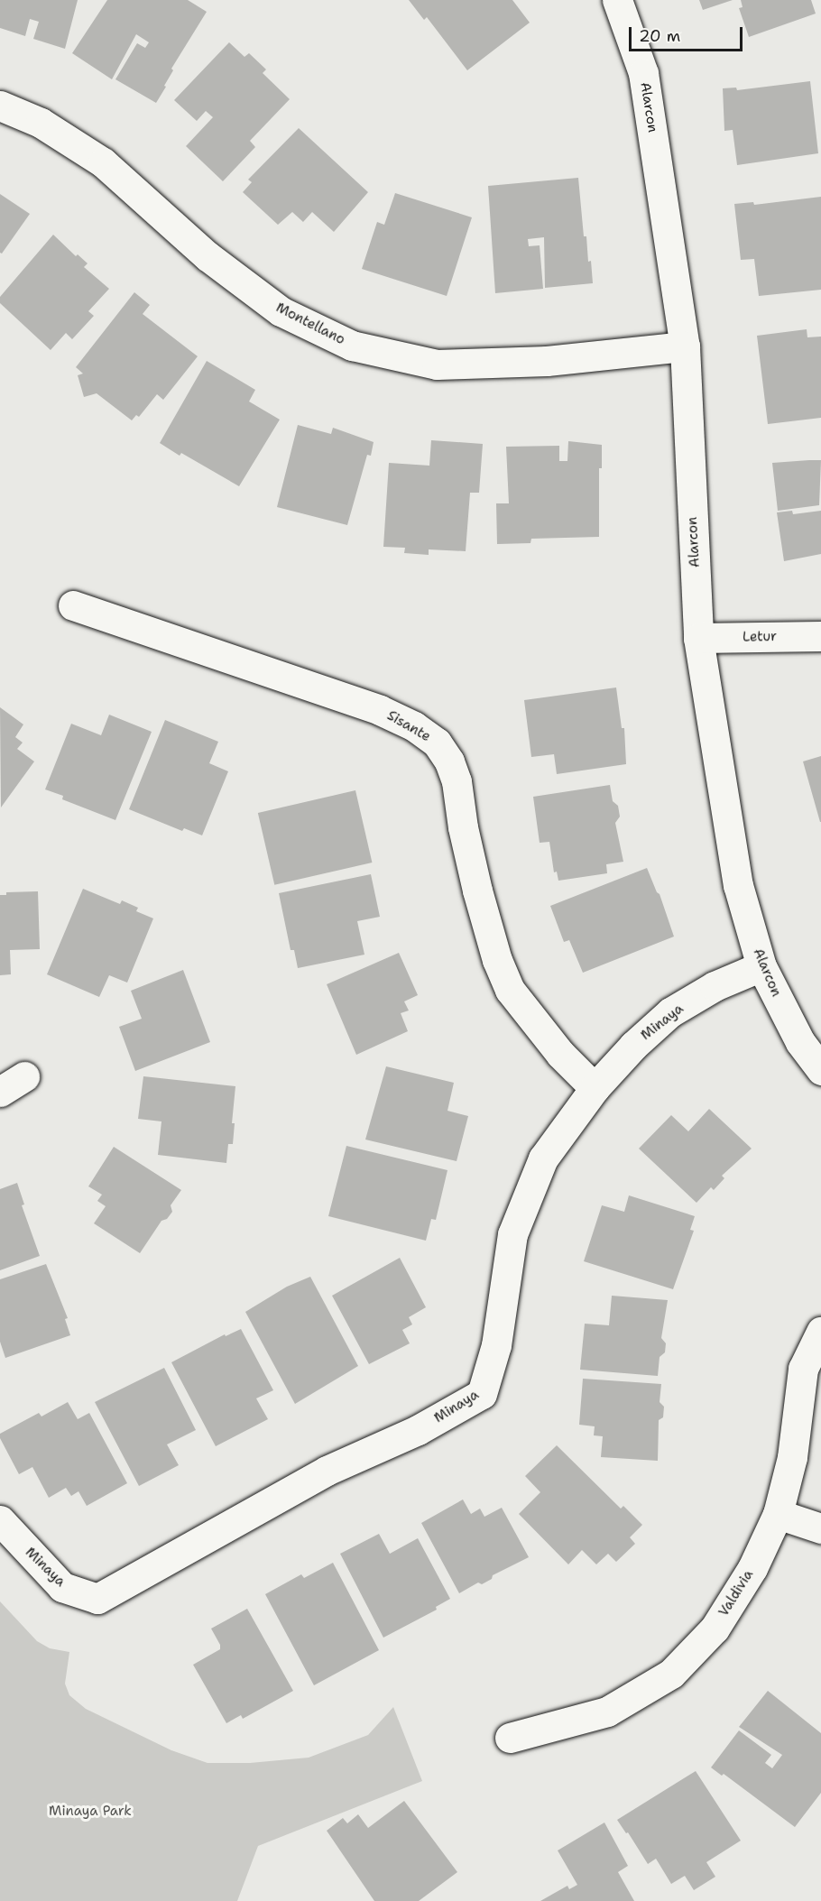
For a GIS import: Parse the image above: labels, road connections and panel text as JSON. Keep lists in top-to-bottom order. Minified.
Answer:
{"streets":{"street":["Alarcon","Montellano","Letur","Sisante","Minaya","Valdivia"]},"crossings":[["Alarcon","Montellano"],["Alarcon","Letur"],["Alarcon","Minaya"],["Sisante","Minaya"]],"parks":["Minaya Park"],"scale_bar":"20 m"}
